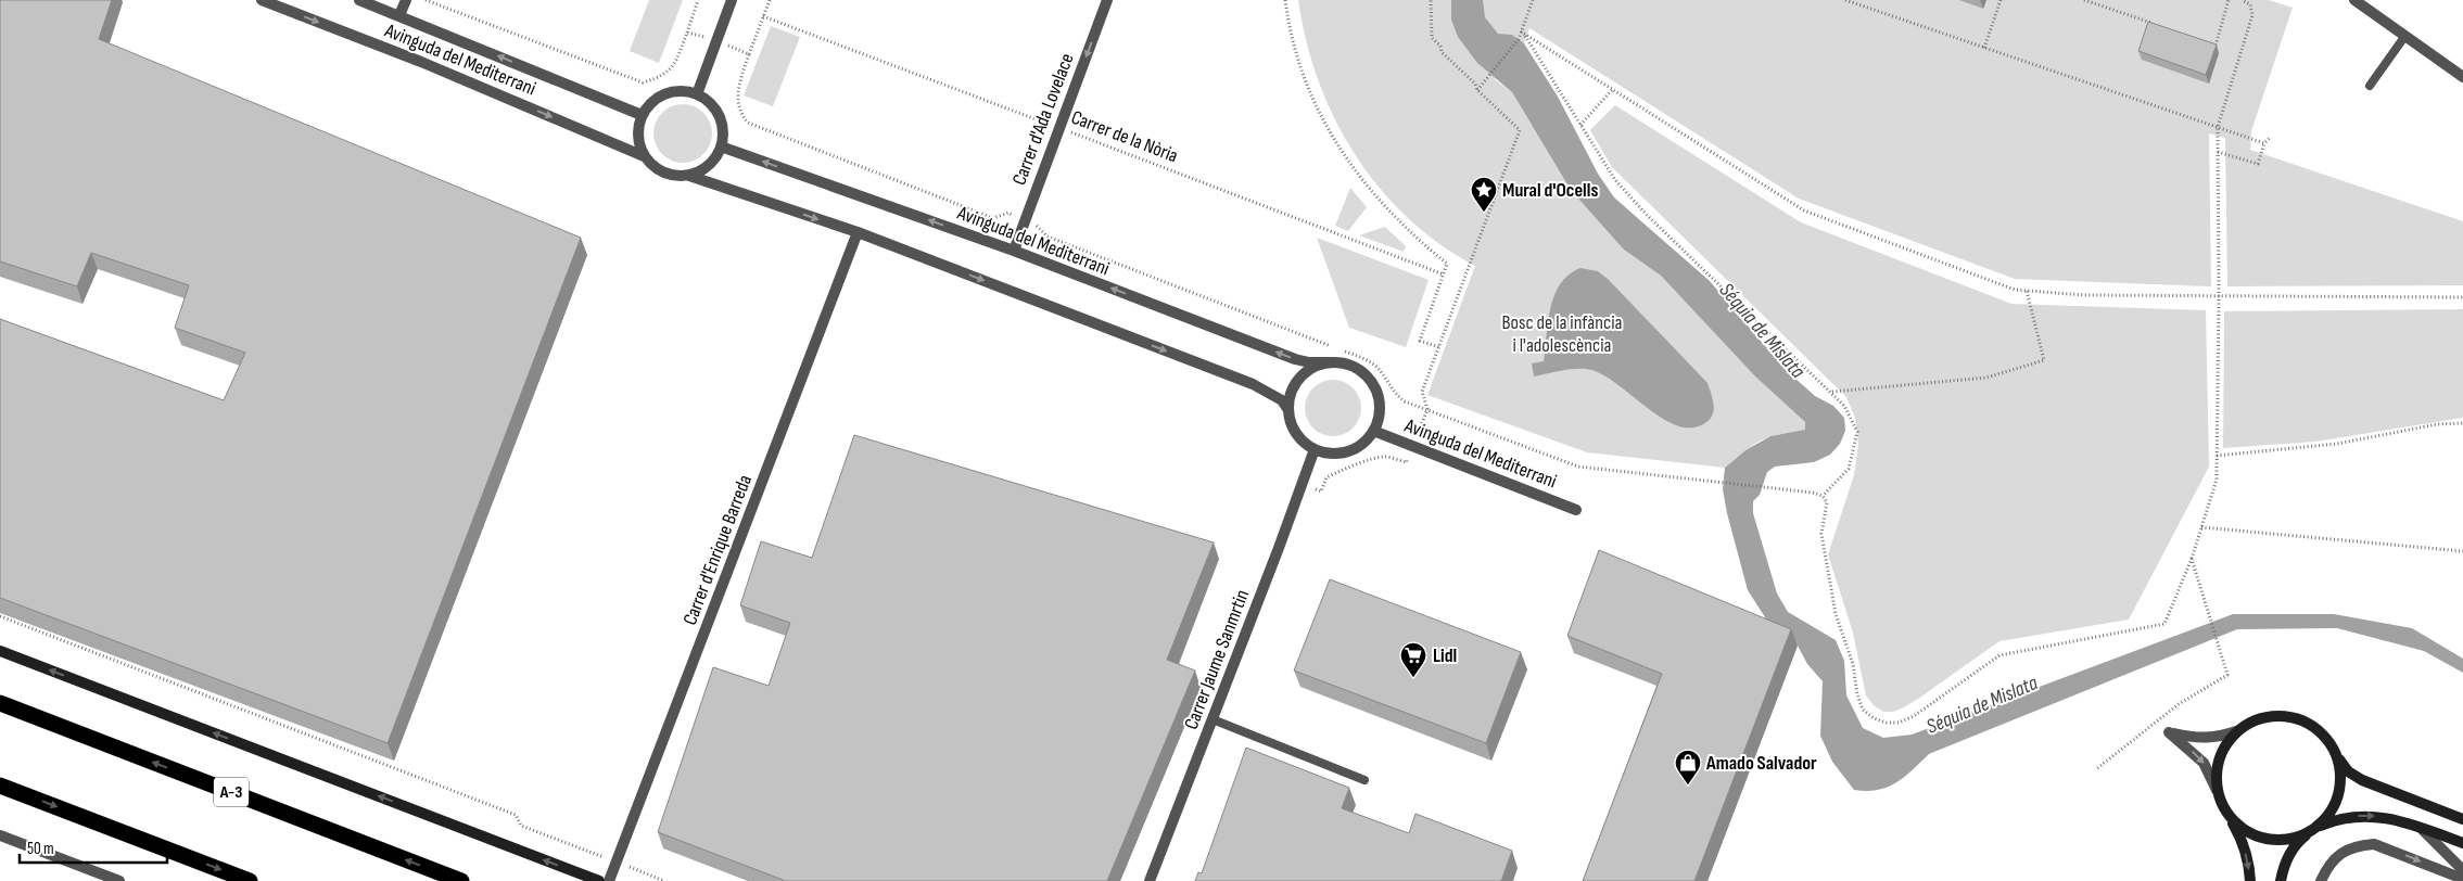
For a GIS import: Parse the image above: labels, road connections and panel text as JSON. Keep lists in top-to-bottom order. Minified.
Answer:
{"streets":{"highway":["A-3"],"street":["Avinguda del Mediterrani","Carrer d'Ada Lovelace","Carrer d'Enrique Barreda","Carrer Jaume Sanmrtin"],"path":["Carrer de la Nòria"]},"crossings":[["Avinguda del Mediterrani","Carrer d'Ada Lovelace"],["Avinguda del Mediterrani","Carrer Jaume Sanmrtin"],["Carrer d'Ada Lovelace","Carrer de la Nòria"]],"one_way":["Carrer d'Ada Lovelace"],"water":["Séquia de Mislata"],"parks":["Bosc de la infància i l'adolescència"],"places":{"place":["Mural d'Ocells"],"supermarket":["Lidl"],"shop":["Amado Salvador"]},"scale_bar":"50 m"}
